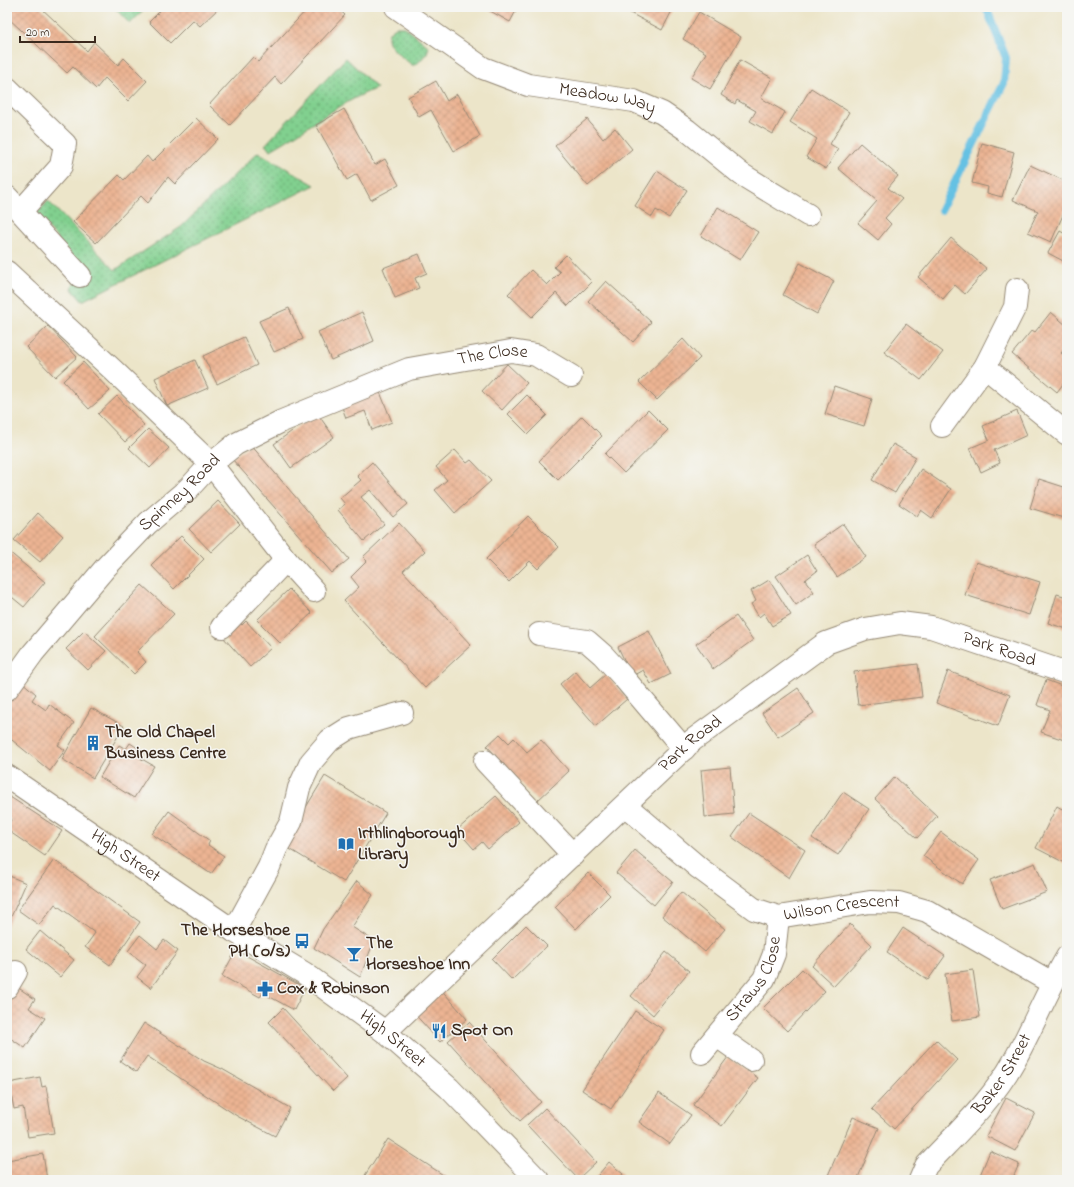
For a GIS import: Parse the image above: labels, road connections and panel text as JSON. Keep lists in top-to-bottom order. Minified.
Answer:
{"streets":{"street":["Meadow Way","The Close","Spinney Road","Park Road","High Street","Wilson Crescent","Straws Close","Baker Street"]},"crossings":[["The Close","Spinney Road"],["Park Road","High Street"],["Park Road","Wilson Crescent"],["Wilson Crescent","Straws Close"],["Wilson Crescent","Baker Street"]],"places":{"building":["The Old Chapel Business Centre"],"library":["Irthlingborough Library"],"bus stop":["The Horseshoe PH (o/s)"],"bar":["The Horseshoe Inn"],"pharmacy":["Cox & Robinson"],"restaurant":["Spot On"]},"scale_bar":"20 m"}
